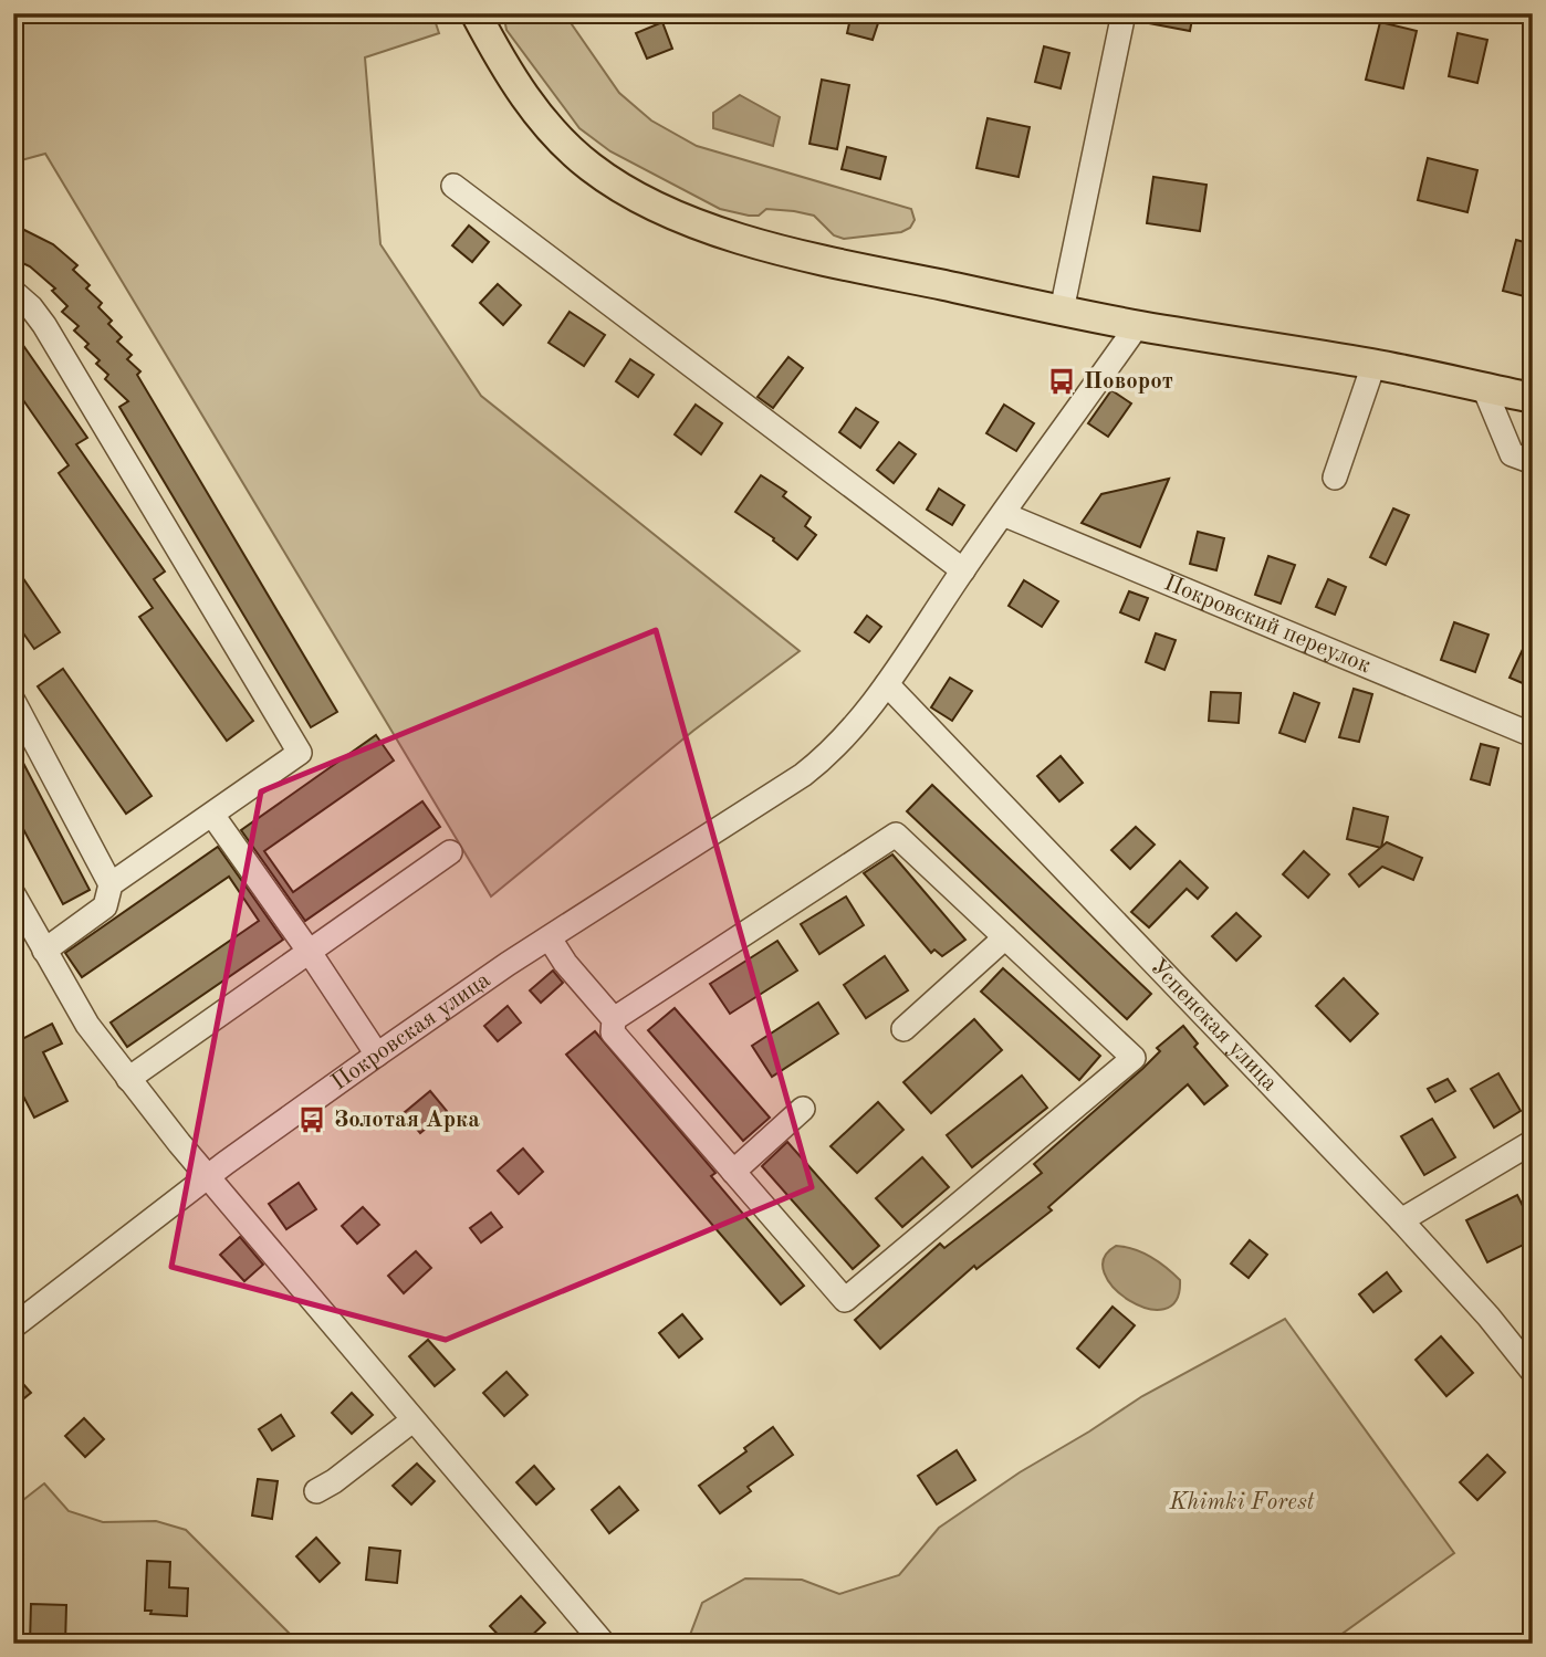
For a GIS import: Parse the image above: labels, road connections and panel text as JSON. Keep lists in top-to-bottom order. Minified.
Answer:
{"streets":{"street":["Покровский переулок","Успенская улица","Покровская улица"]},"crossings":[["Покровский переулок","Покровская улица"],["Успенская улица","Покровская улица"]],"parks":["Khimki Forest"],"places":{"bus stop":["Поворот","Золотая Арка"]}}
